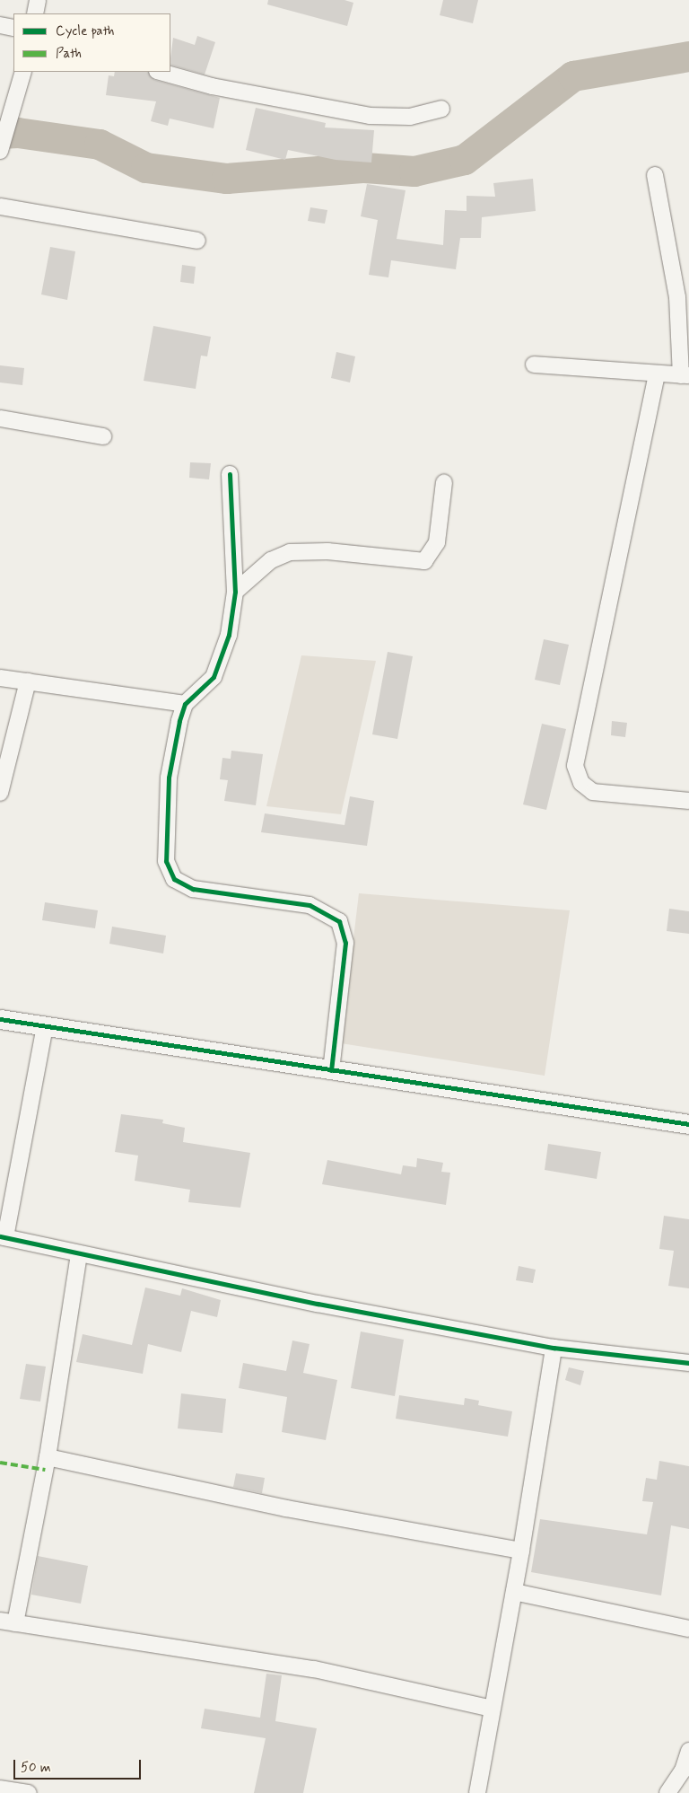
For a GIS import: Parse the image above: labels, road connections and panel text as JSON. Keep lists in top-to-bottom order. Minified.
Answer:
{"legend":["Cycle path","Path"],"scale_bar":"50 m"}
